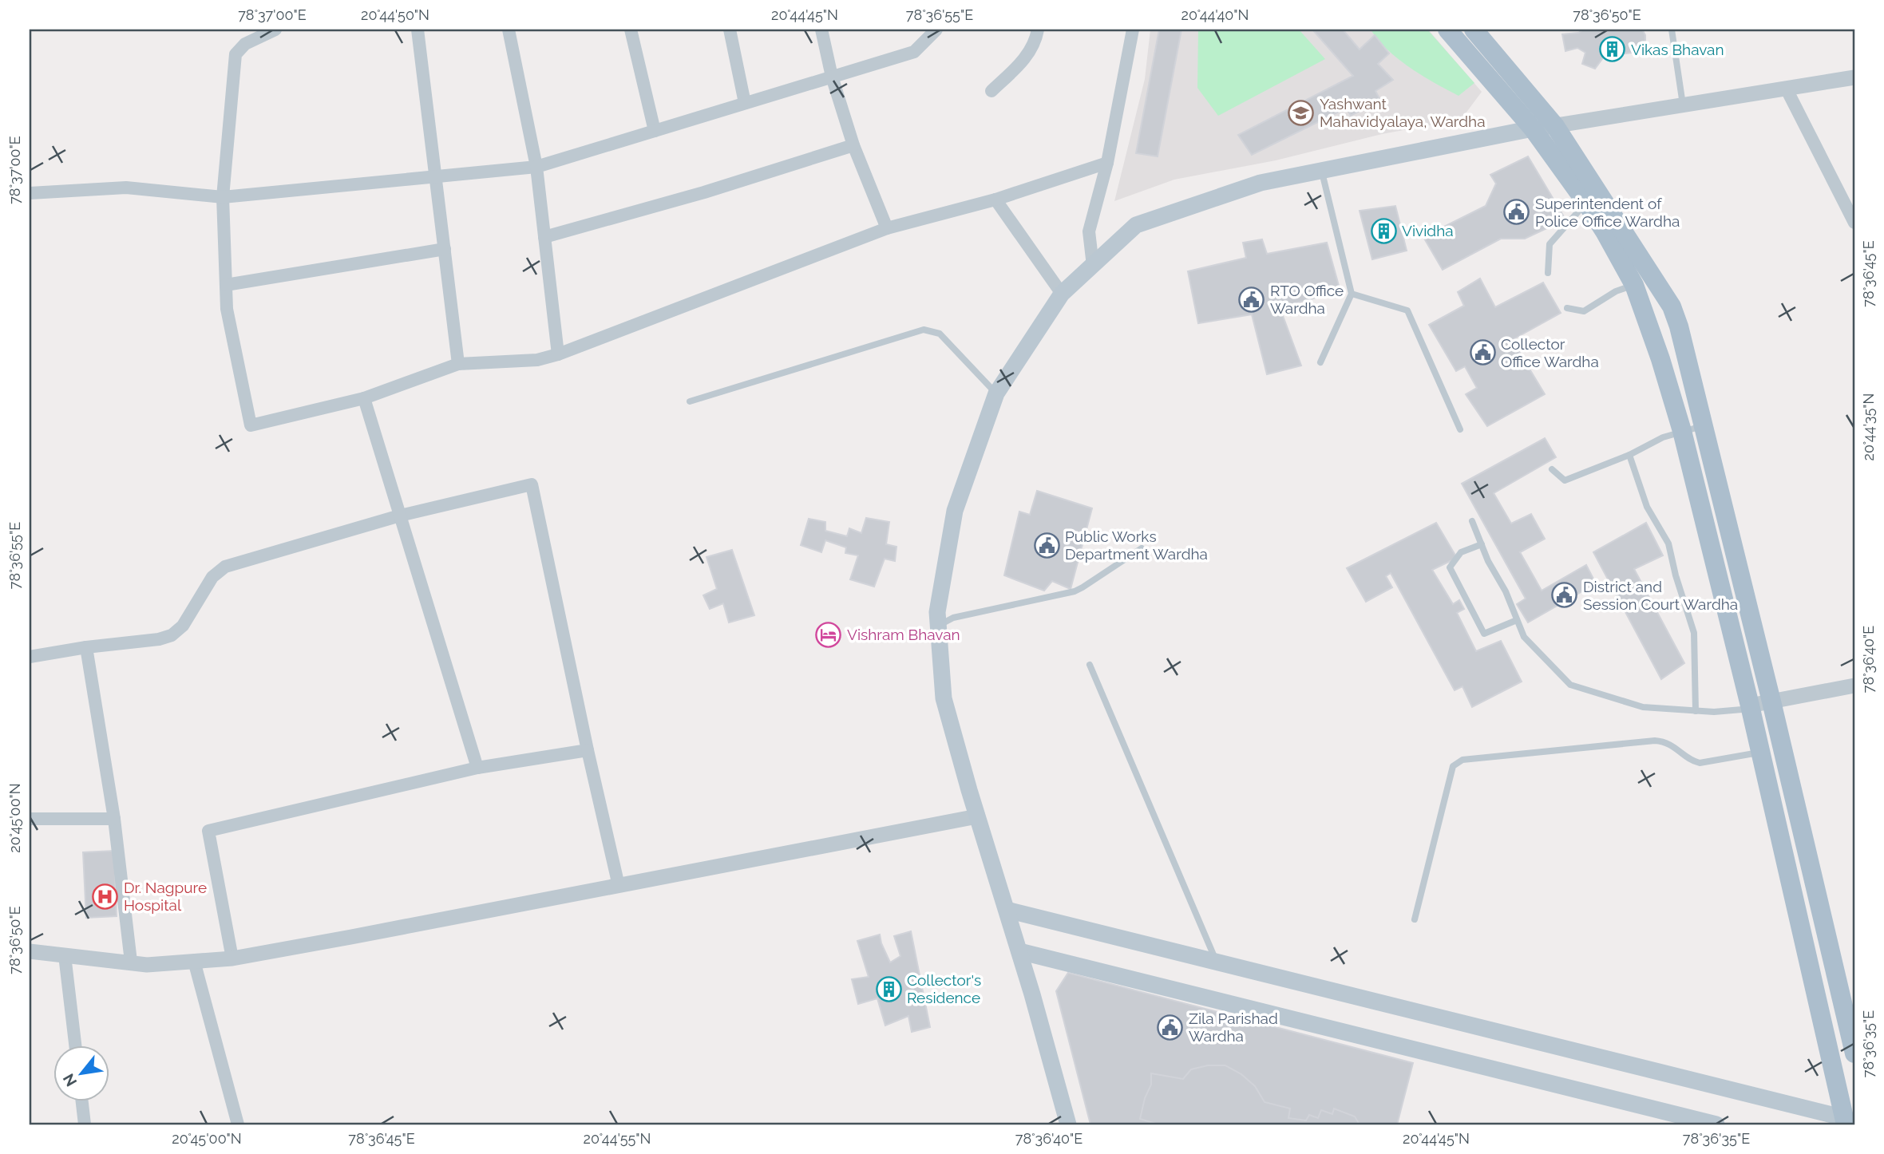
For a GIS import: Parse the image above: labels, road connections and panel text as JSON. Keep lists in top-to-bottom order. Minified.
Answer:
{"places":{"building":["Vikas Bhavan","Vividha","Collector's Residence"],"school or university":["Yashwant Mahavidyalaya, Wardha"],"public building":["Superintendent of Police Office Wardha","RTO Office Wardha","Collector Office Wardha","Public Works Department Wardha","District and Session Court Wardha","Zila Parishad Wardha"],"hotel":["Vishram Bhavan"],"hospital":["Dr. Nagpure Hospital"]},"north":"bottom left","coordinates":["78°37'00\"E","20°44'50\"N","20°44'45\"N","78°36'55\"E","20°44'40\"N","78°36'50\"E","78°36'45\"E","20°44'35\"N","78°36'40\"E","20°45'00\"N","78°36'35\"E","20°44'55\"N"]}
